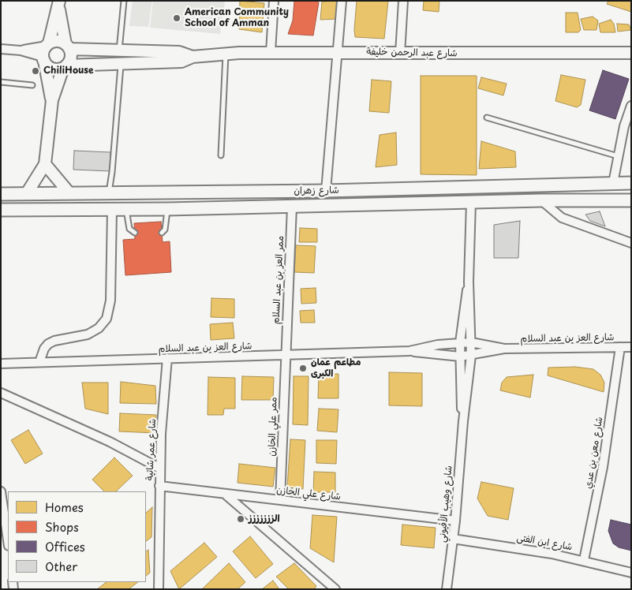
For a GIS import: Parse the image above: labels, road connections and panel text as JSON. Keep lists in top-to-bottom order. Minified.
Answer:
{"streets":{"main road":["شارع زهران"],"street":["شارع عبد الرحمن خليفة","ممر العز بن عبد السلام","شارع العز بن عبد السلام","ممر علي الخازن","شارع عمر شاتية","شارع معن بن عدي","شارع علي الخازن","شارع وهيب الأفيوني","شارع ابن الفتى"]},"crossings":[["شارع زهران","ممر العز بن عبد السلام"],["شارع زهران","شارع وهيب الأفيوني"],["ممر العز بن عبد السلام","شارع العز بن عبد السلام"],["ممر العز بن عبد السلام","ممر علي الخازن"],["شارع العز بن عبد السلام","ممر علي الخازن"],["شارع العز بن عبد السلام","شارع عمر شاتية"],["شارع العز بن عبد السلام","شارع معن بن عدي"],["شارع العز بن عبد السلام","شارع وهيب الأفيوني"],["ممر علي الخازن","شارع علي الخازن"],["شارع عمر شاتية","شارع علي الخازن"],["شارع معن بن عدي","شارع ابن الفتى"],["شارع علي الخازن","شارع وهيب الأفيوني"],["شارع وهيب الأفيوني","شارع ابن الفتى"]],"places":["American Community School of Amman","ChiliHouse","مطاعم عمان الكبرى","الززززززز"],"legend":["Homes","Shops","Offices","Other"]}
